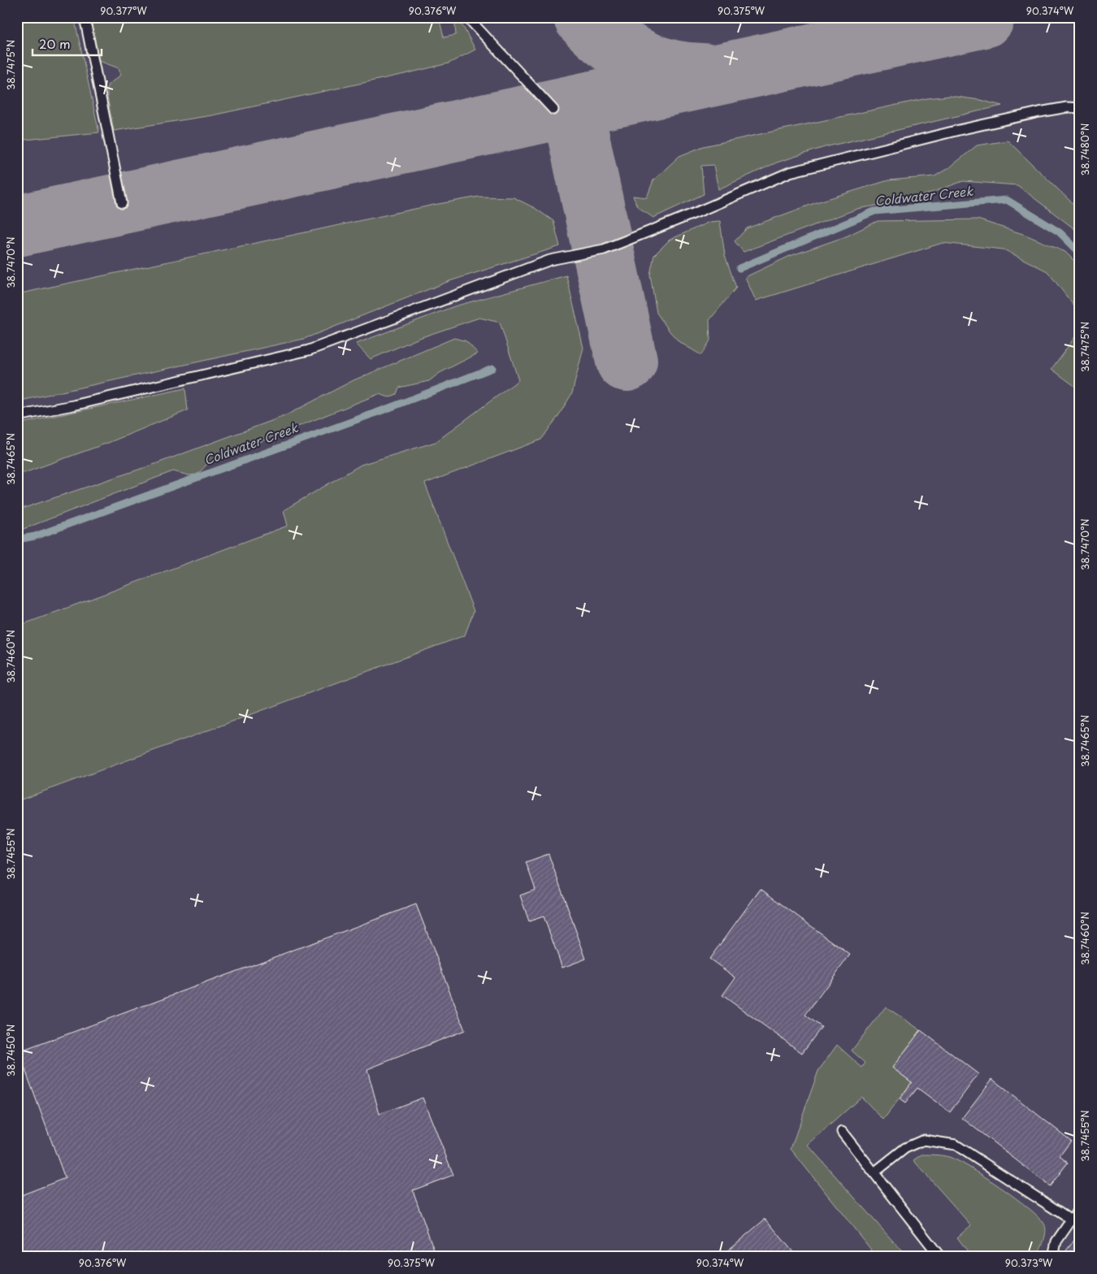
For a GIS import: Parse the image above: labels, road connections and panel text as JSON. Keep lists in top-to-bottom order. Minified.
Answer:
{"water":["Coldwater Creek"],"scale_bar":"20 m","coordinates":["90.377°W","90.376°W","90.375°W","90.374°W","38.7475°N","38.7480°N","38.7470°N","38.7465°N","38.7460°N","38.7455°N","38.7450°N","90.373°W"]}
